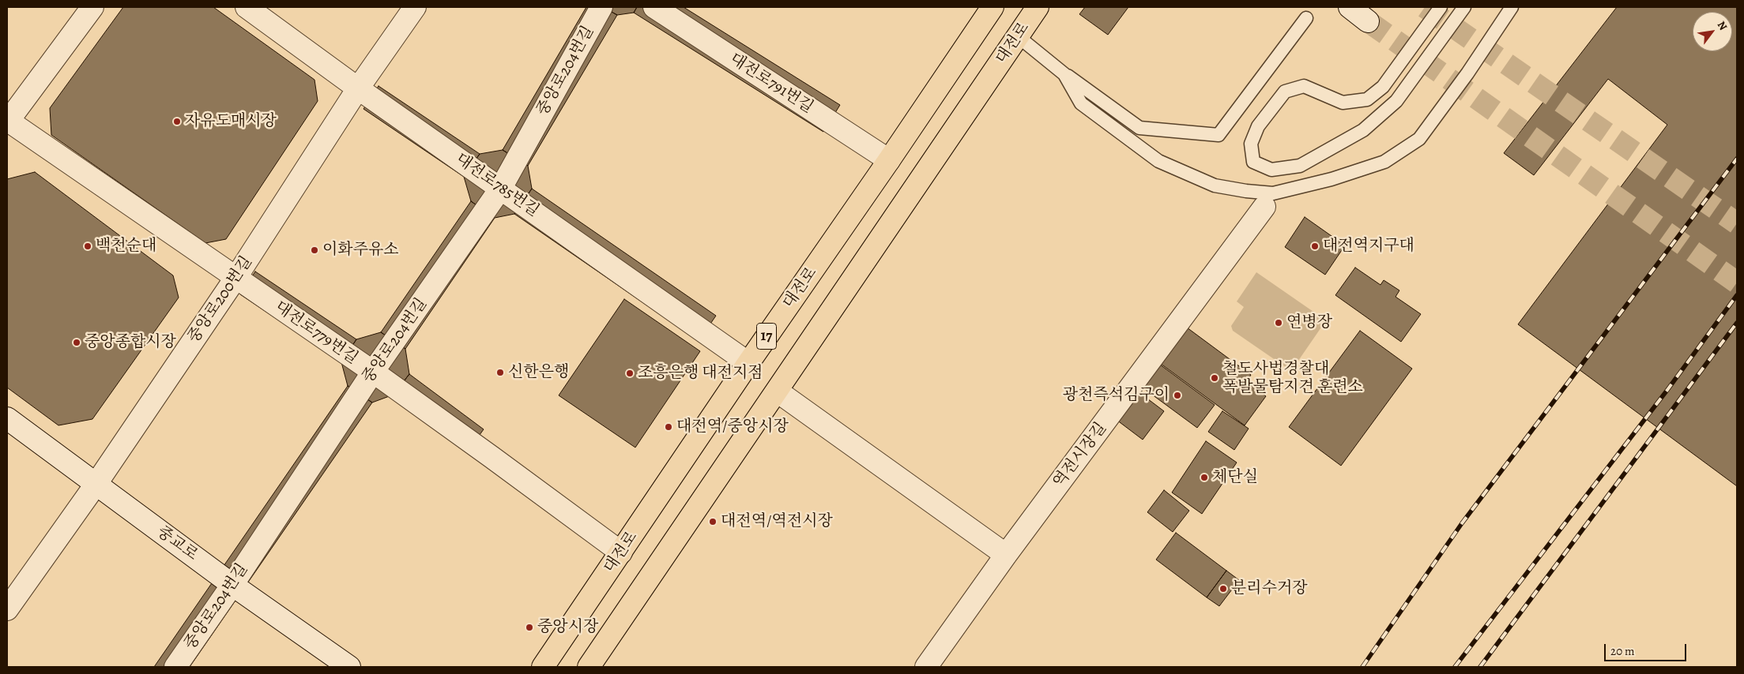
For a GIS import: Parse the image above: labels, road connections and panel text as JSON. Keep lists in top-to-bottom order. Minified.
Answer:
{"streets":{"main road":["대전로","17"],"street":["중앙로204번길","대전로791번길","대전로785번길","중앙로200번길","대전로779번길","역전시장길","중교로"]},"crossings":[["대전로","대전로791번길"],["대전로","대전로785번길"],["대전로","대전로779번길"],["중앙로204번길","대전로785번길"],["중앙로204번길","대전로779번길"],["중앙로204번길","중교로"],["대전로785번길","중앙로200번길"],["중앙로200번길","대전로779번길"],["중앙로200번길","중교로"]],"places":["자유도매시장","백천순대","대전역지구대","이화주유소","연병장","중앙종합시장","신한은행","조흥은행 대전지점","철도사법경찰대 폭발물탐지견 훈련소","광천즉석김구이","대전역/중앙시장","체단실","대전역/역전시장","분리수거장","중앙시장"],"scale_bar":"20 m","north":"top right"}
